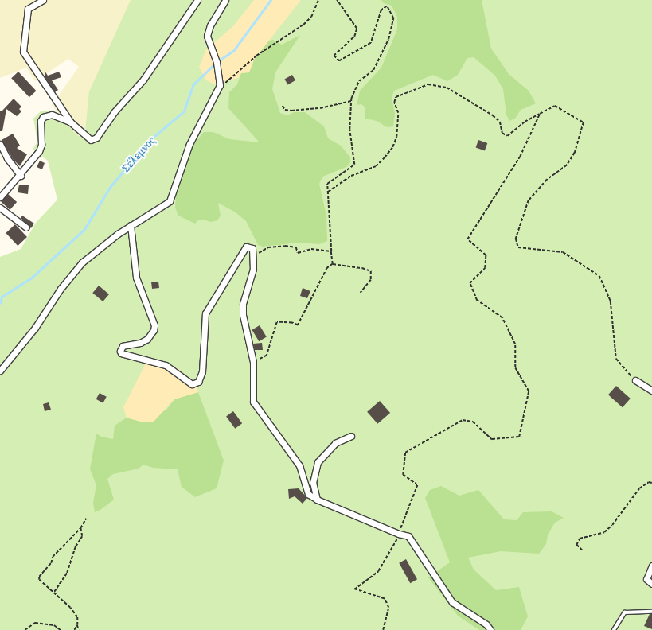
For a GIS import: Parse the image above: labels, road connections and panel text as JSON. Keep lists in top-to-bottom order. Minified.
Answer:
{"water":["Σέλεμνος"]}
